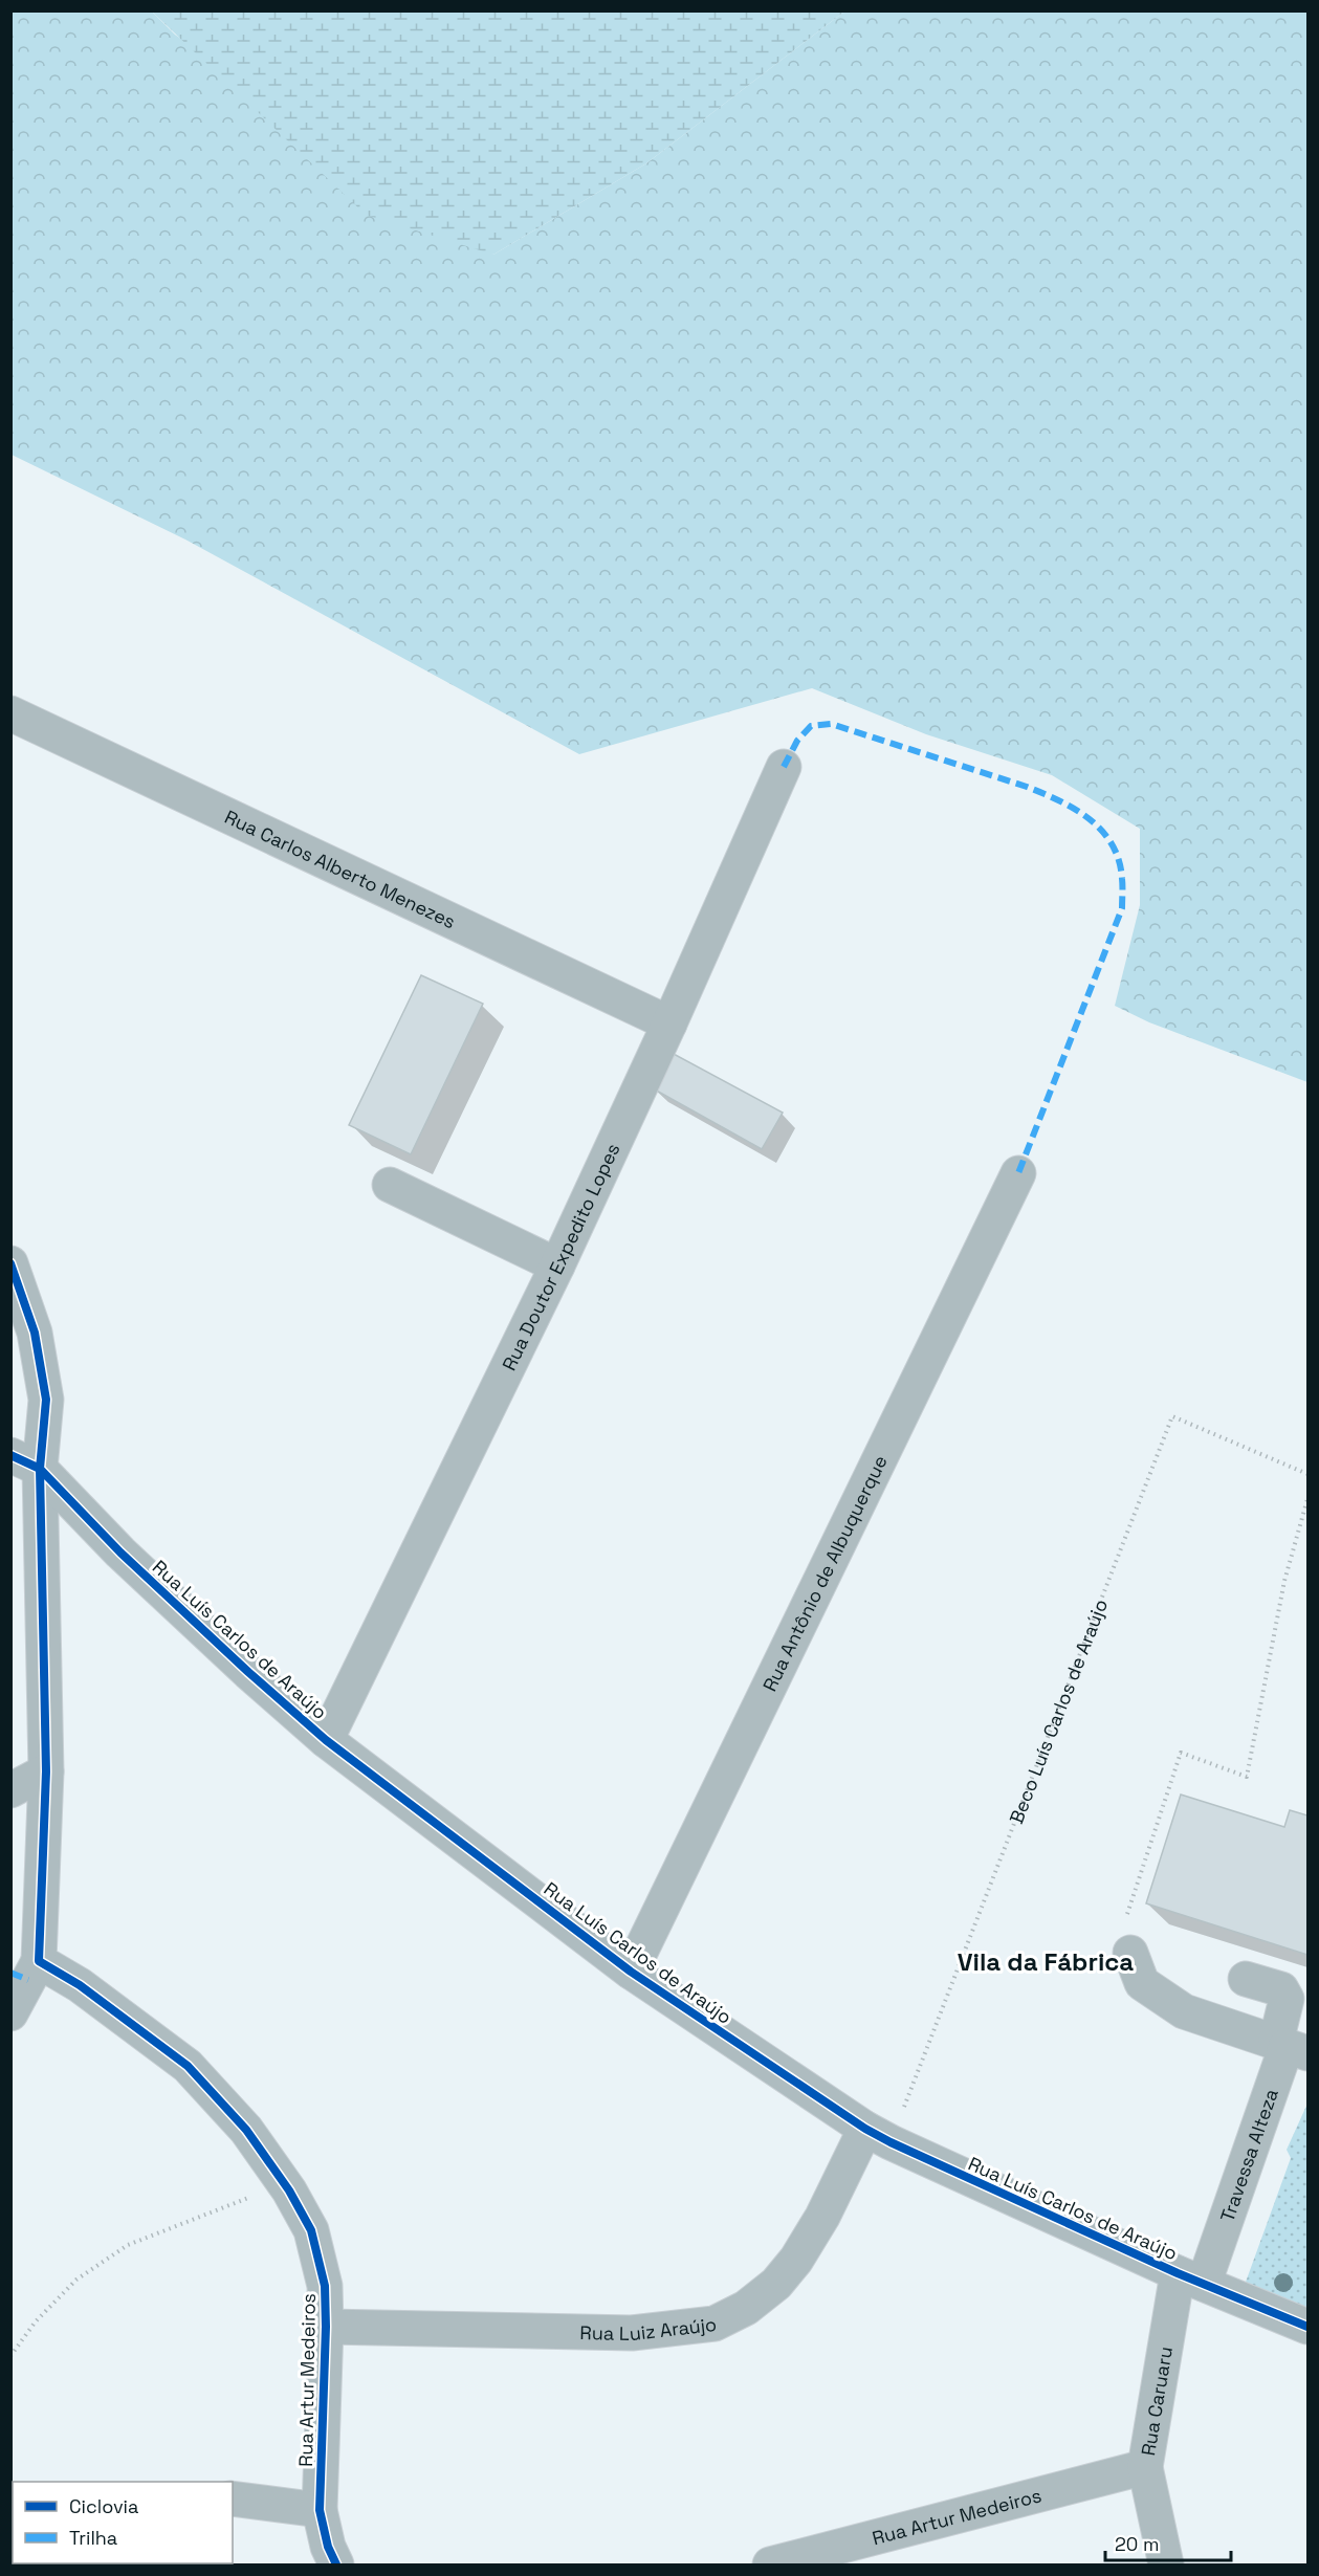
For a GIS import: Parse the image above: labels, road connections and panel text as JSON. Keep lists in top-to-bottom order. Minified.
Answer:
{"streets":{"street":["Rua Carlos Alberto Menezes","Rua Doutor Expedito Lopes","Rua Antônio de Albuquerque","Rua Luís Carlos de Araújo","Travessa Alteza","Rua Luiz Araújo","Rua Artur Medeiros","Rua Caruaru"],"path":["Beco Luís Carlos de Araújo"]},"crossings":[["Rua Carlos Alberto Menezes","Rua Doutor Expedito Lopes"],["Rua Doutor Expedito Lopes","Rua Luís Carlos de Araújo"],["Rua Antônio de Albuquerque","Rua Luís Carlos de Araújo"],["Rua Luís Carlos de Araújo","Beco Luís Carlos de Araújo"],["Rua Luís Carlos de Araújo","Travessa Alteza"],["Rua Luís Carlos de Araújo","Rua Luiz Araújo"],["Rua Luís Carlos de Araújo","Rua Caruaru"],["Beco Luís Carlos de Araújo","Rua Luiz Araújo"],["Travessa Alteza","Rua Caruaru"],["Rua Luiz Araújo","Rua Artur Medeiros"],["Rua Artur Medeiros","Rua Caruaru"]],"districts":["Vila da Fábrica"],"legend":["Ciclovia","Trilha"],"scale_bar":"20 m"}
